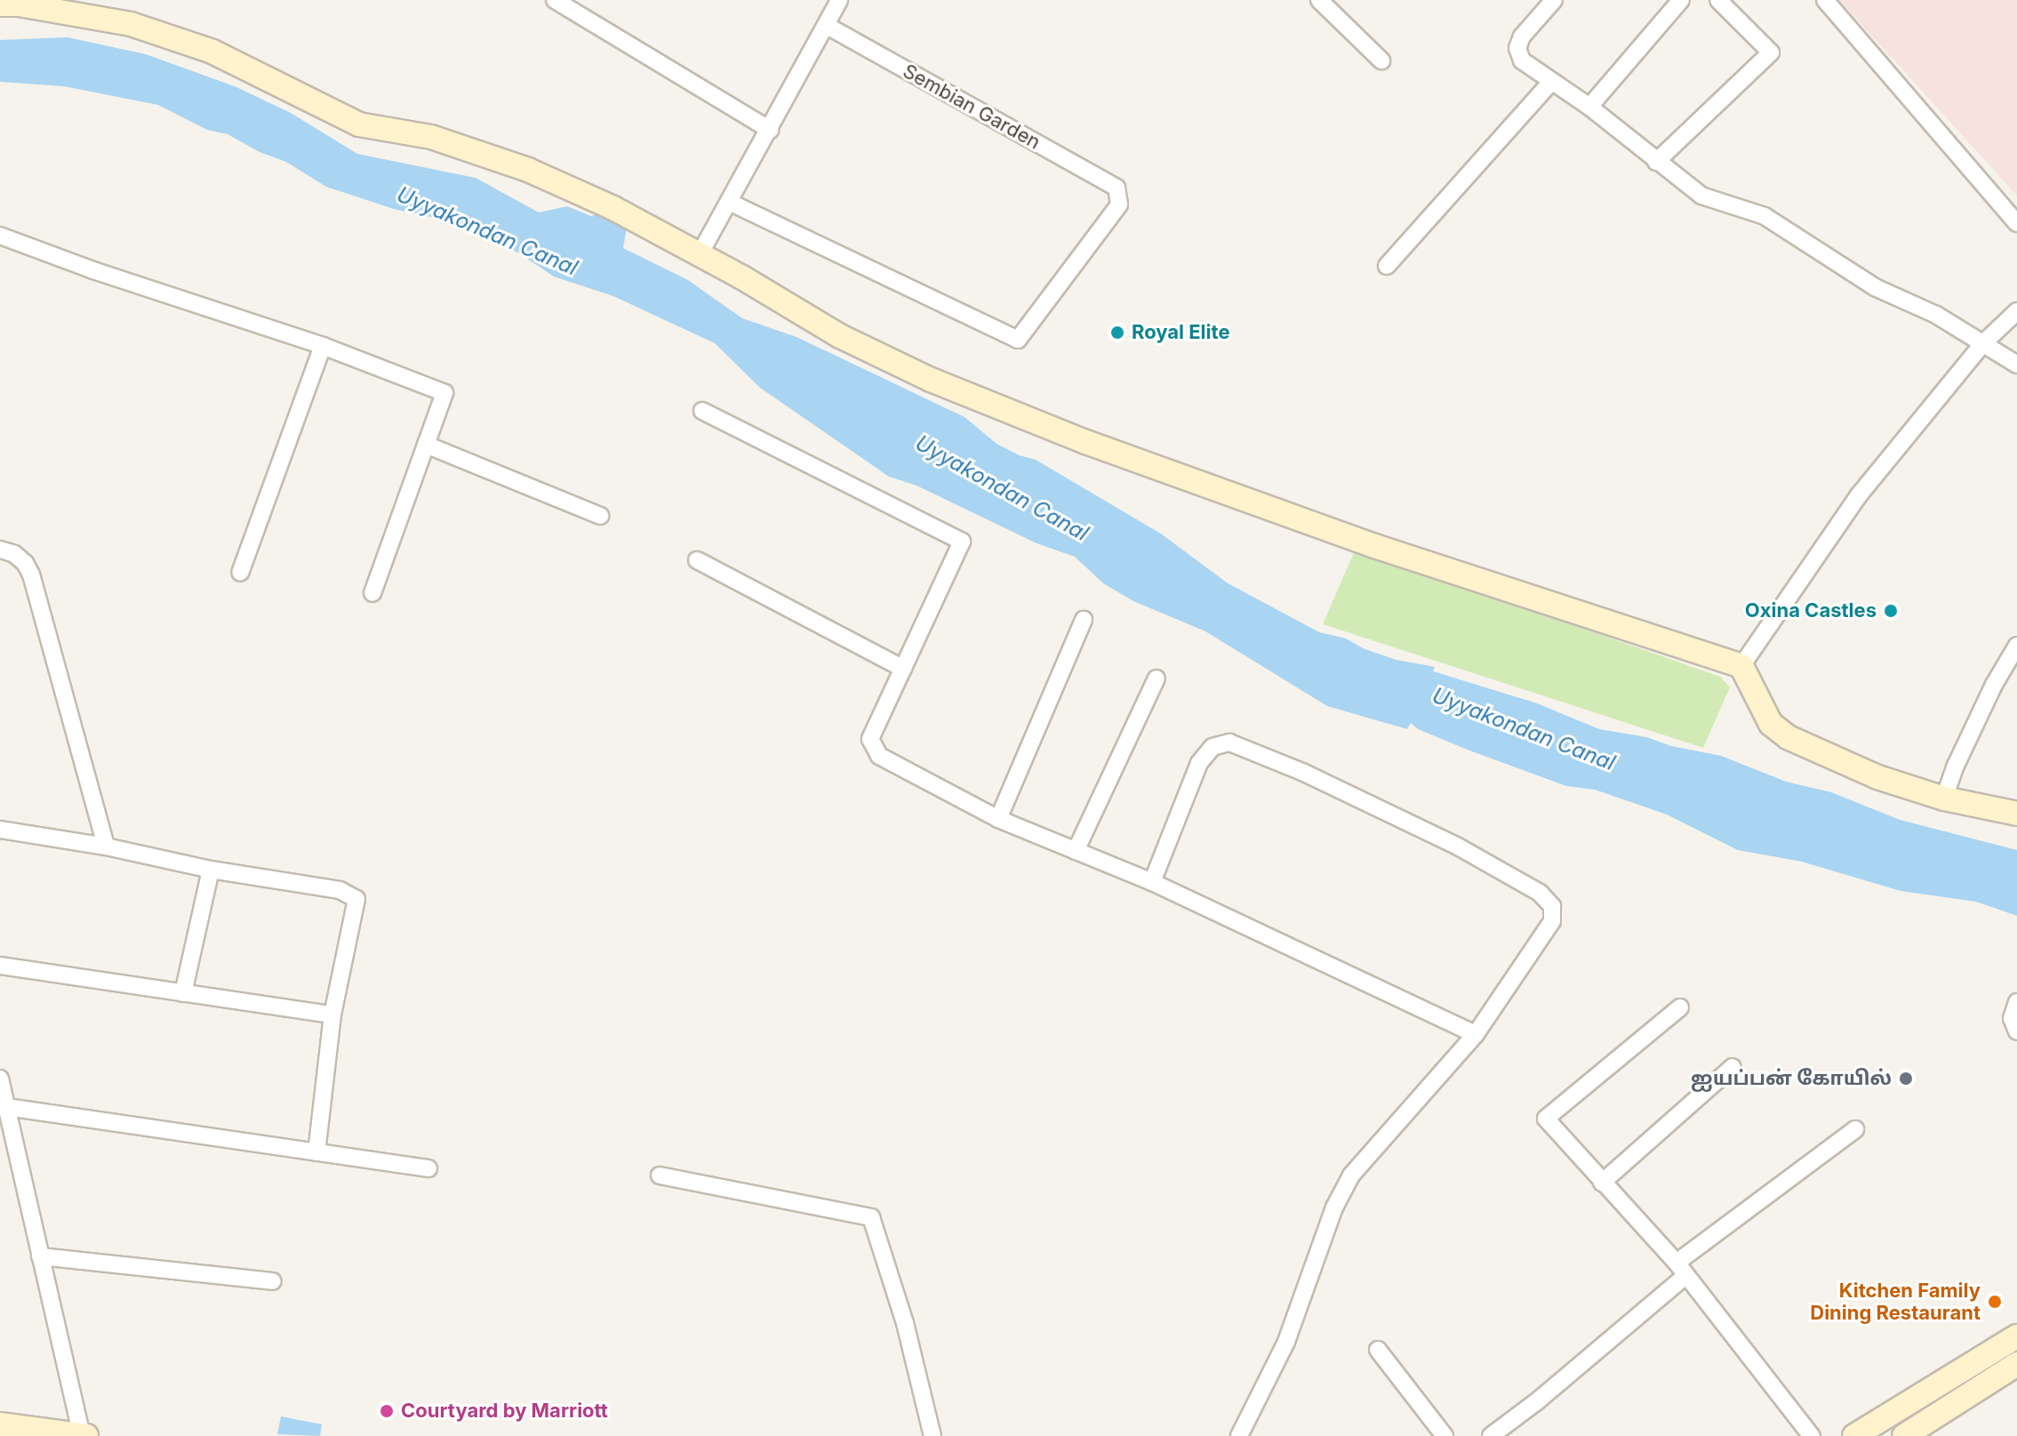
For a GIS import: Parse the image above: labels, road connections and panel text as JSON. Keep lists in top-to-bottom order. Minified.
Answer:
{"streets":{"street":["Sembian Garden"]},"water":["Uyyakondan Canal"],"places":["Royal Elite","Oxina Castles","ஐயப்பன் கோயில்","Kitchen Family Dining Restaurant","Courtyard by Marriott"]}
